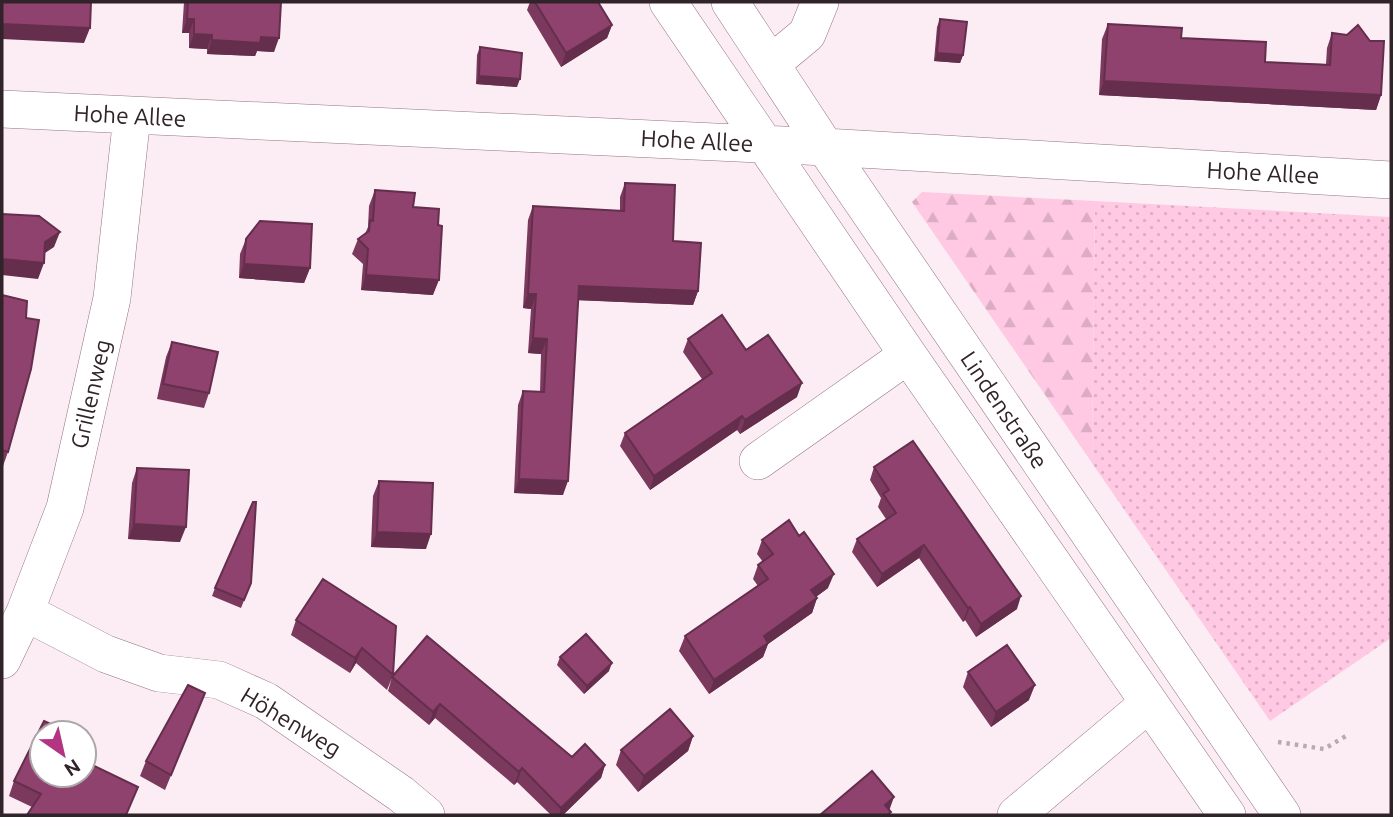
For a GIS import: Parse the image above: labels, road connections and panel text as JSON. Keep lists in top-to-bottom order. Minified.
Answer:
{"streets":{"street":["Hohe Allee","Grillenweg","Lindenstraße","Höhenweg"]},"crossings":[["Hohe Allee","Grillenweg"],["Hohe Allee","Lindenstraße"],["Grillenweg","Höhenweg"]],"north":"bottom right"}
